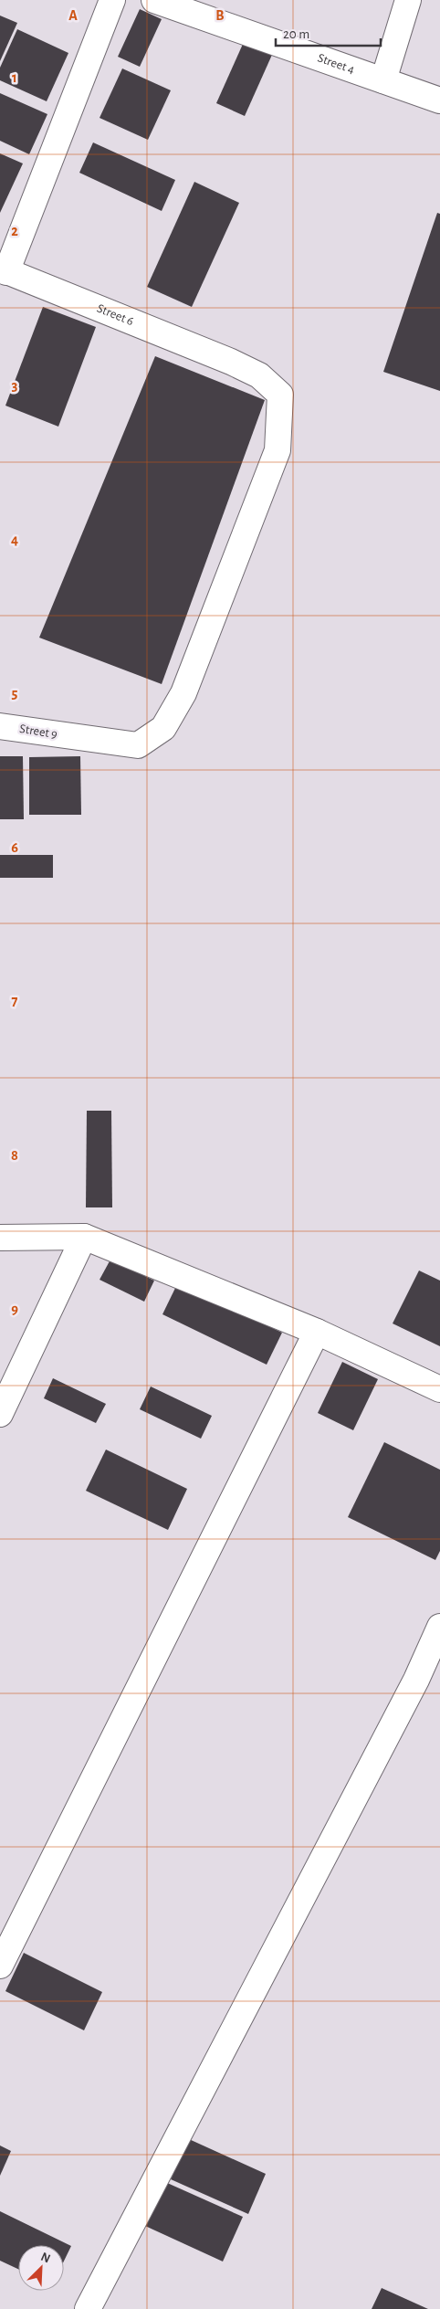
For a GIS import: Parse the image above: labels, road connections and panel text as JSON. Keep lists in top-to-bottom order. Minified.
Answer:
{"streets":{"street":["Street 4","Street 6","Street 9"]},"crossings":[["Street 6","Street 9"]],"scale_bar":"20 m","north":"top right","grid":{"columns":["A","B"],"rows":["1","2","3","4","5","6","7","8","9"]}}
